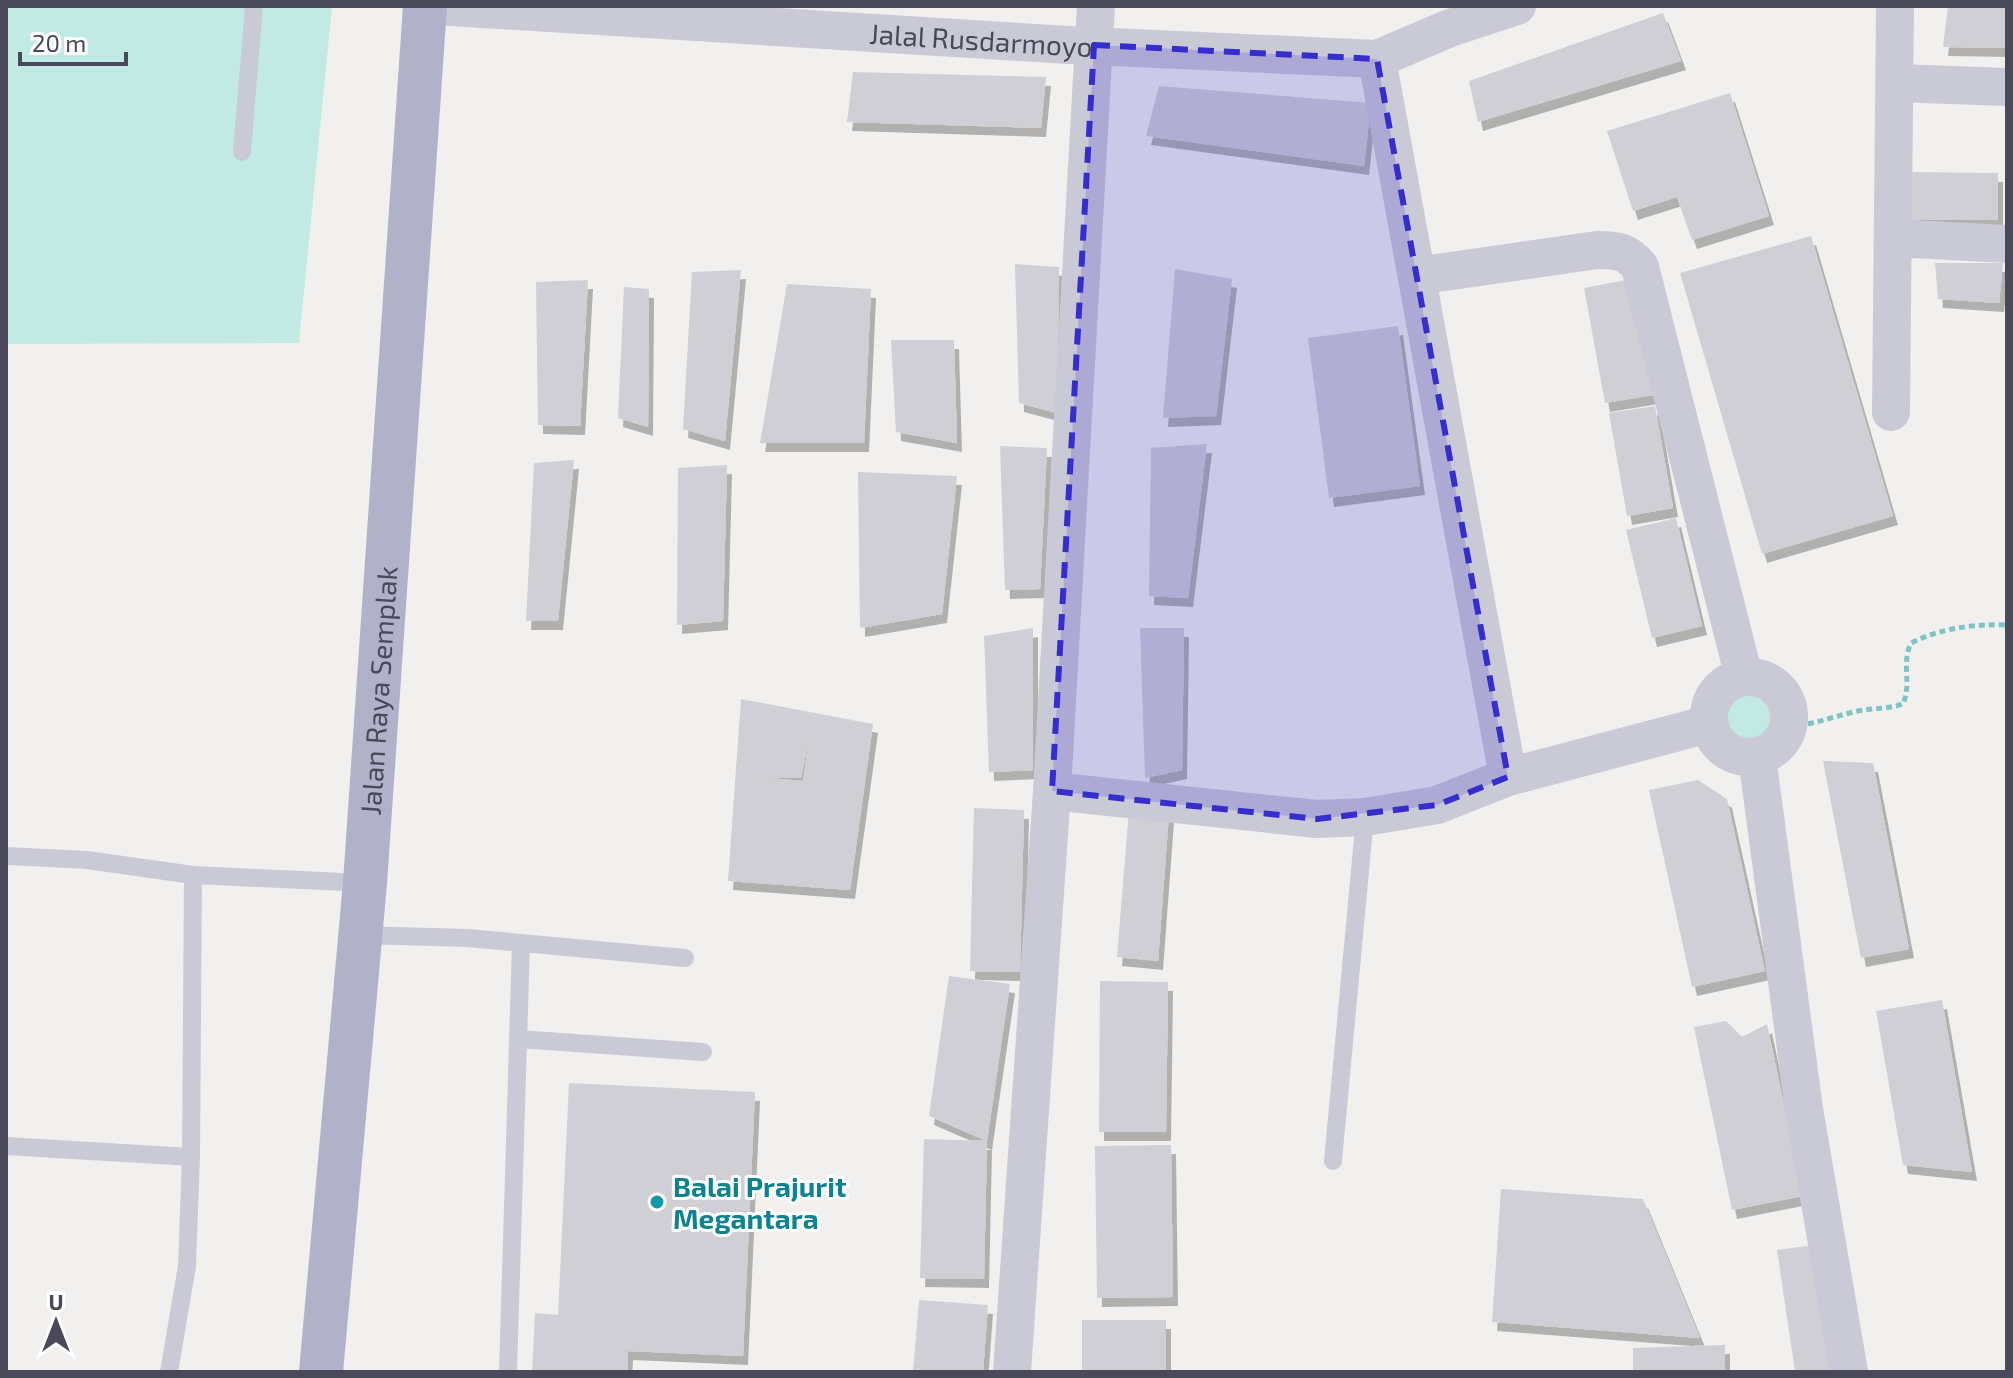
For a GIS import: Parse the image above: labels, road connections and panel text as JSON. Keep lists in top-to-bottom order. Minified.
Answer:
{"streets":{"main road":["Jalan Raya Semplak"],"street":["Jalal Rusdarmoyo"]},"places":["Balai Prajurit Megantara"],"scale_bar":"20 m","north":"top"}
